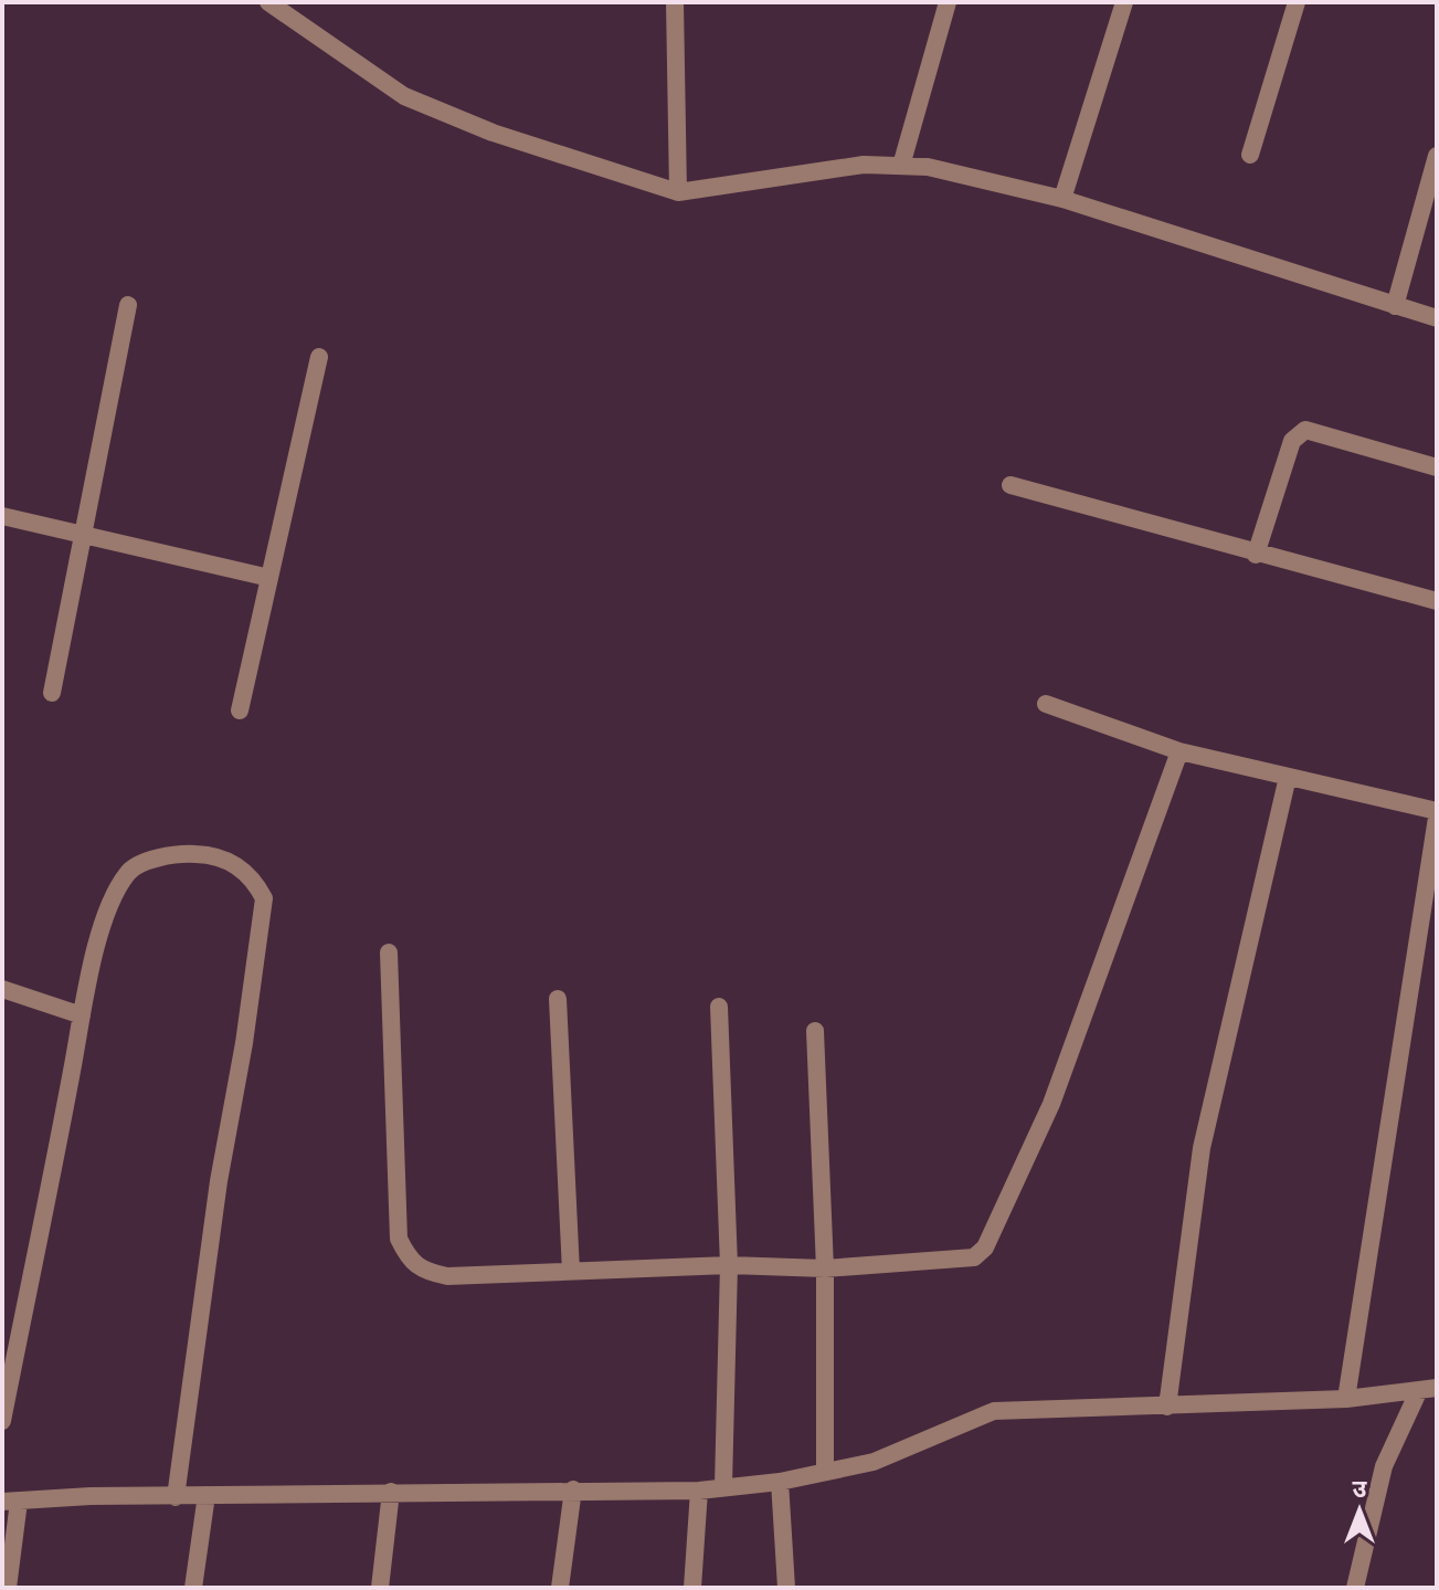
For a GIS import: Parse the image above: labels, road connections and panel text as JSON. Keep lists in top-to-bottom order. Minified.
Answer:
{"north":"top"}
